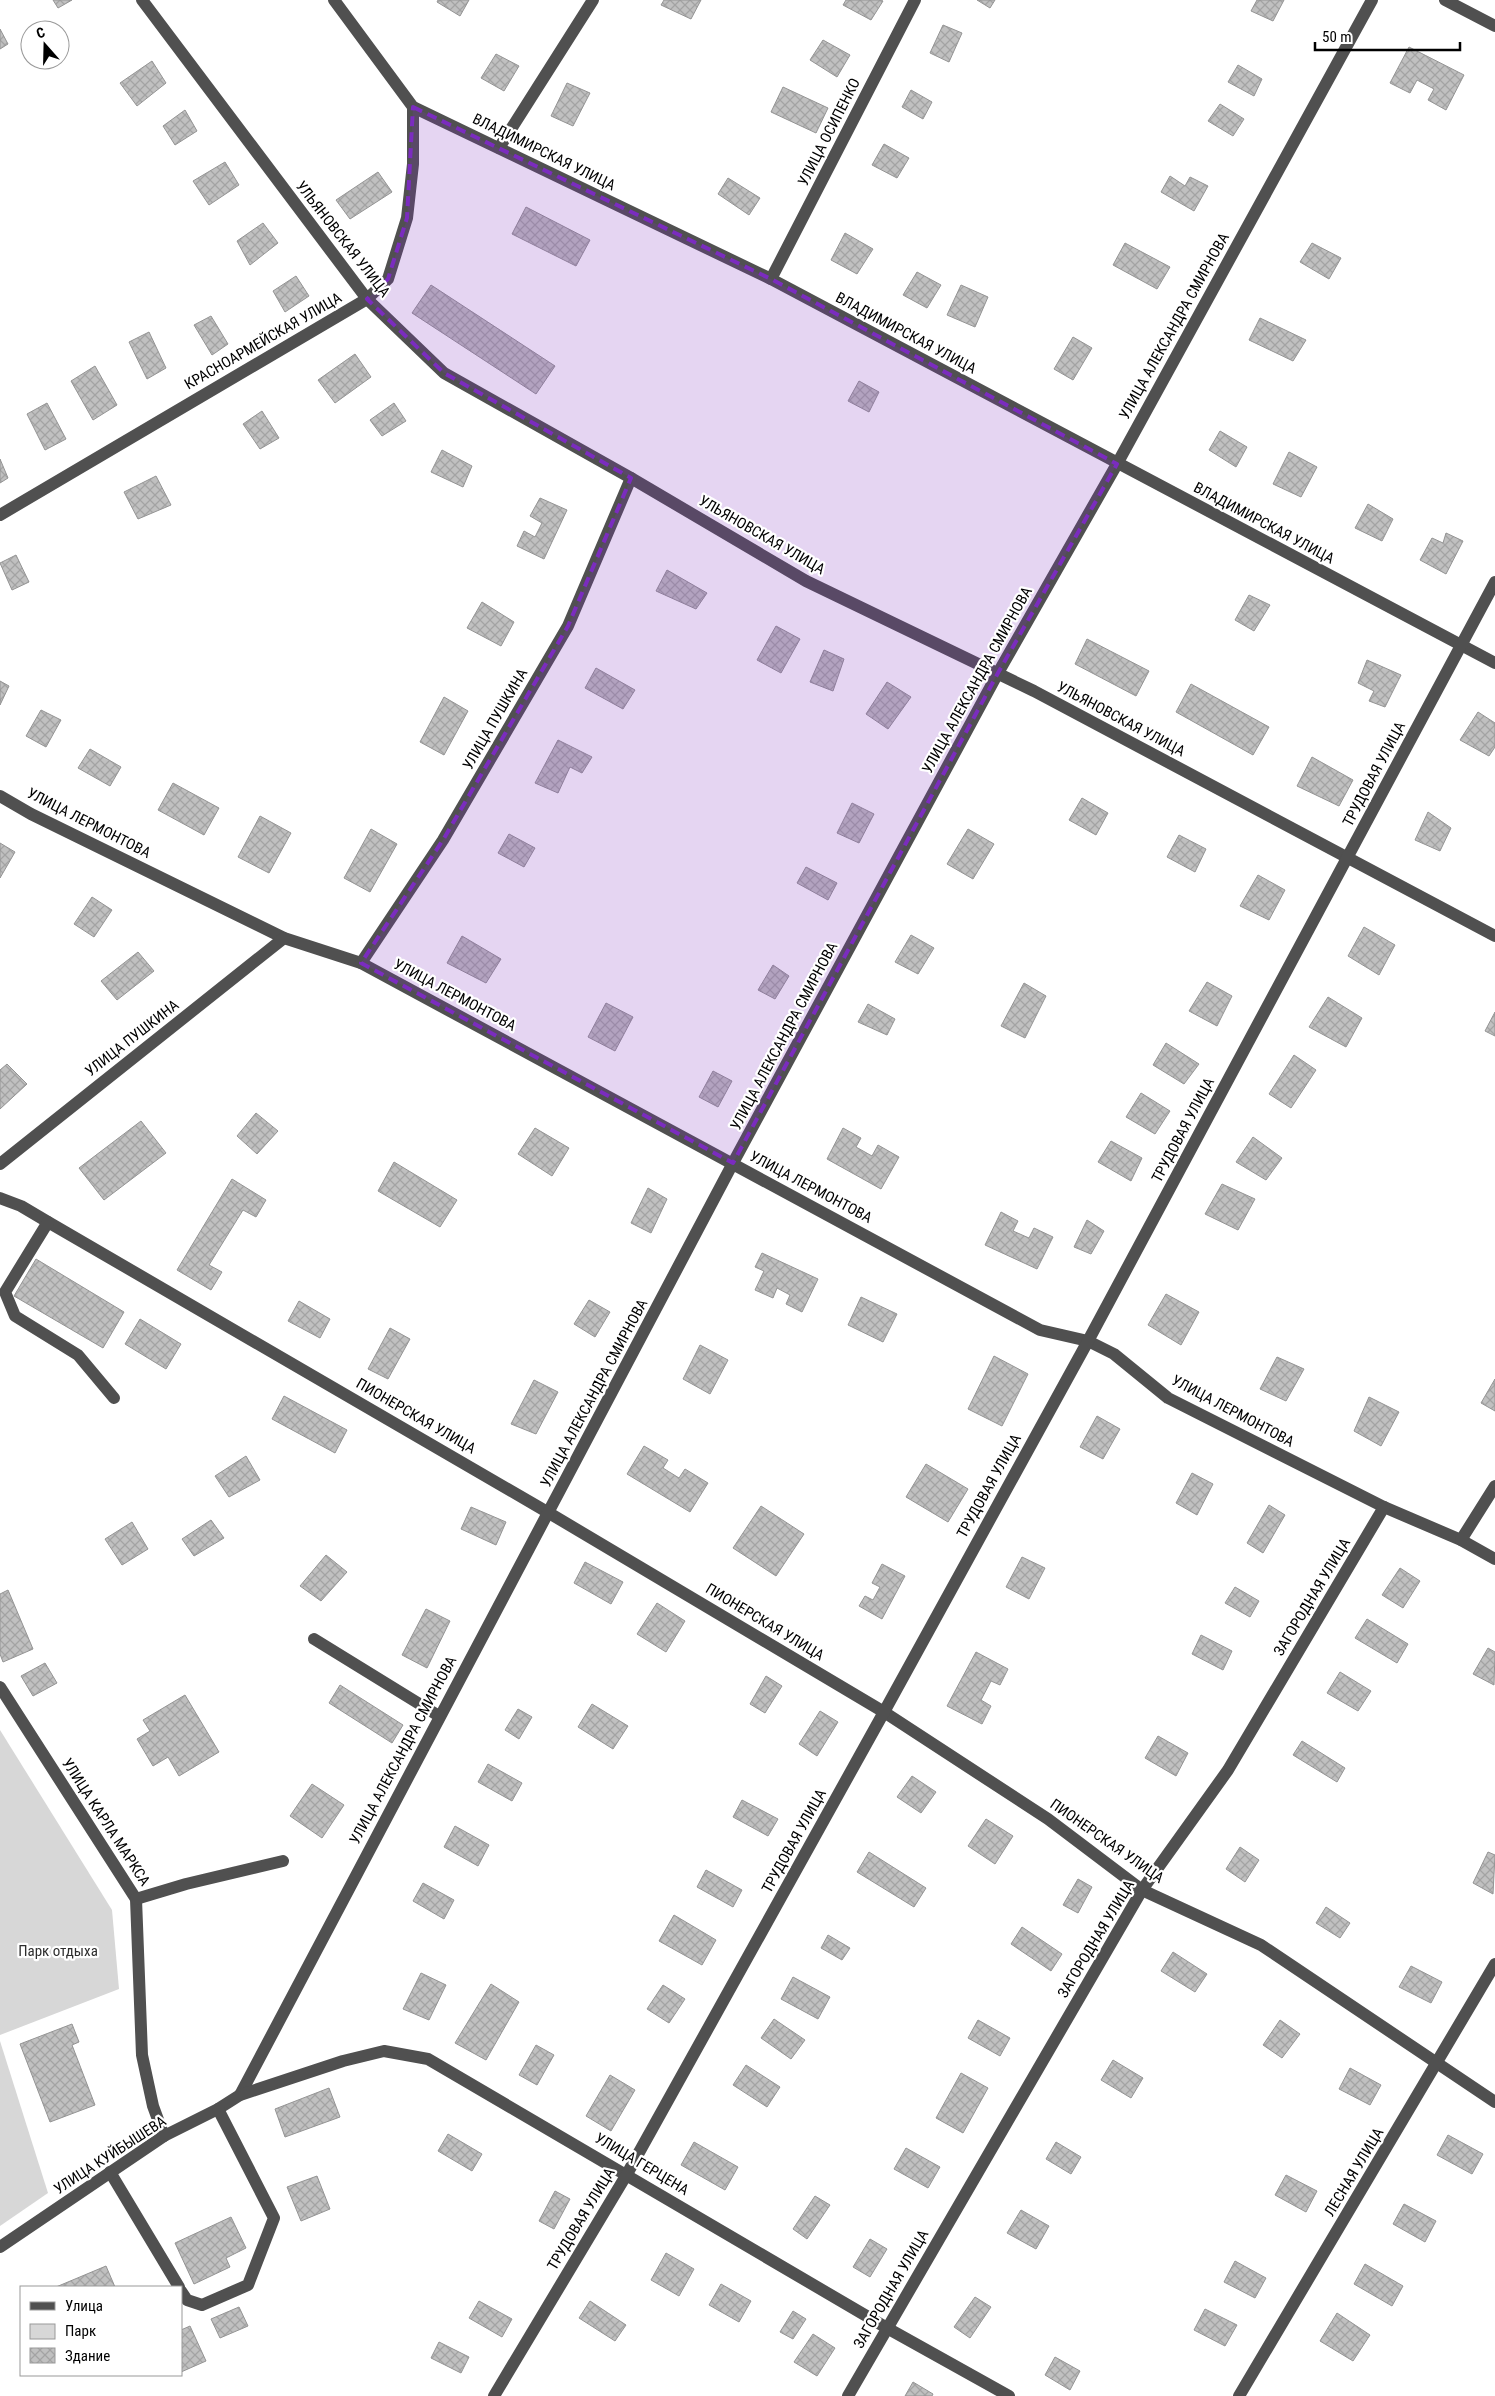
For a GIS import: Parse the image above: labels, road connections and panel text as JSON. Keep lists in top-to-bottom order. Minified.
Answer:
{"streets":{"street":["УЛИЦА ОСИПЕНКО","ВЛАДИМИРСКАЯ УЛИЦА","УЛЬЯНОВСКАЯ УЛИЦА","УЛИЦА АЛЕКСАНДРА СМИРНОВА","КРАСНОАРМЕЙСКАЯ УЛИЦА","УЛИЦА ПУШКИНА","ТРУДОВАЯ УЛИЦА","УЛИЦА ЛЕРМОНТОВА","ПИОНЕРСКАЯ УЛИЦА","ЗАГОРОДНАЯ УЛИЦА","УЛИЦА КАРЛА МАРКСА","УЛИЦА КУЙБЫШЕВА","УЛИЦА ГЕРЦЕНА","ЛЕСНАЯ УЛИЦА"]},"crossings":[["УЛИЦА ОСИПЕНКО","ВЛАДИМИРСКАЯ УЛИЦА"],["ВЛАДИМИРСКАЯ УЛИЦА","УЛИЦА АЛЕКСАНДРА СМИРНОВА"],["ВЛАДИМИРСКАЯ УЛИЦА","КРАСНОАРМЕЙСКАЯ УЛИЦА"],["ВЛАДИМИРСКАЯ УЛИЦА","ТРУДОВАЯ УЛИЦА"],["УЛЬЯНОВСКАЯ УЛИЦА","УЛИЦА АЛЕКСАНДРА СМИРНОВА"],["УЛЬЯНОВСКАЯ УЛИЦА","КРАСНОАРМЕЙСКАЯ УЛИЦА"],["УЛЬЯНОВСКАЯ УЛИЦА","УЛИЦА ПУШКИНА"],["УЛЬЯНОВСКАЯ УЛИЦА","ТРУДОВАЯ УЛИЦА"],["УЛИЦА АЛЕКСАНДРА СМИРНОВА","УЛИЦА ЛЕРМОНТОВА"],["УЛИЦА АЛЕКСАНДРА СМИРНОВА","ПИОНЕРСКАЯ УЛИЦА"],["УЛИЦА АЛЕКСАНДРА СМИРНОВА","УЛИЦА КУЙБЫШЕВА"],["УЛИЦА АЛЕКСАНДРА СМИРНОВА","УЛИЦА ГЕРЦЕНА"],["УЛИЦА ПУШКИНА","УЛИЦА ЛЕРМОНТОВА"],["ТРУДОВАЯ УЛИЦА","УЛИЦА ЛЕРМОНТОВА"],["ТРУДОВАЯ УЛИЦА","ПИОНЕРСКАЯ УЛИЦА"],["ТРУДОВАЯ УЛИЦА","УЛИЦА ГЕРЦЕНА"],["УЛИЦА ЛЕРМОНТОВА","ЗАГОРОДНАЯ УЛИЦА"],["ПИОНЕРСКАЯ УЛИЦА","ЗАГОРОДНАЯ УЛИЦА"],["ПИОНЕРСКАЯ УЛИЦА","ЛЕСНАЯ УЛИЦА"],["ЗАГОРОДНАЯ УЛИЦА","УЛИЦА ГЕРЦЕНА"],["УЛИЦА КАРЛА МАРКСА","УЛИЦА КУЙБЫШЕВА"],["УЛИЦА КУЙБЫШЕВА","УЛИЦА ГЕРЦЕНА"]],"parks":["Парк отдыха"],"legend":["Улица","Парк","Здание"],"scale_bar":"50 m","north":"top"}
